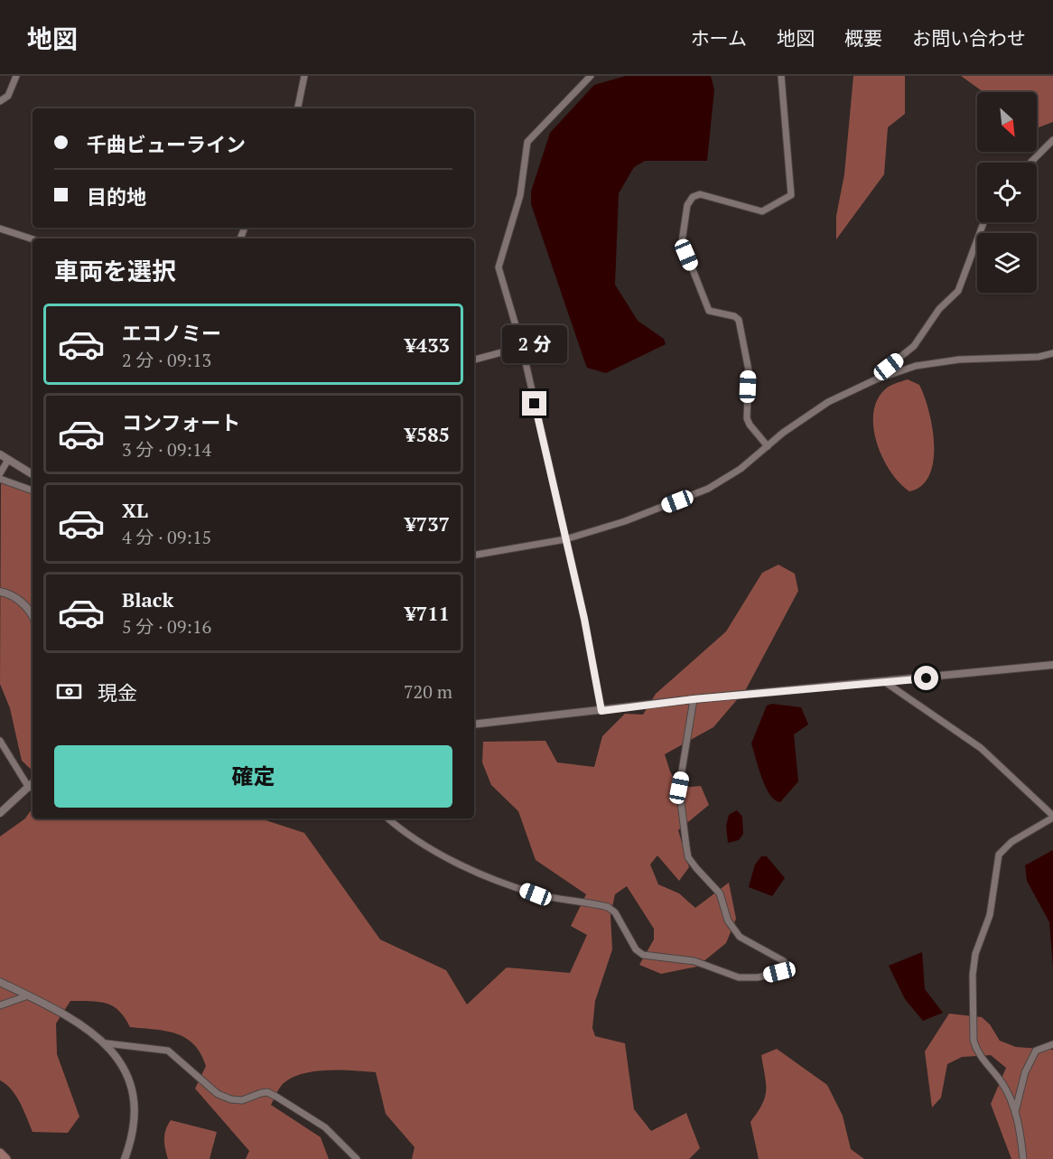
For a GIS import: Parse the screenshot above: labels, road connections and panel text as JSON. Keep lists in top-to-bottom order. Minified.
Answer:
{"north":"bottom right","page":{"header":"地図","nav":["ホーム","地図","概要","お問い合わせ"],"banner":["千曲ビューライン","目的地"],"heading":"車両を選択","list":[{"name":"エコノミー","note":"2 分 · 09:13","value":"¥433"},{"name":"コンフォート","note":"3 分 · 09:14","value":"¥585"},{"name":"XL","note":"4 分 · 09:15","value":"¥737"},{"name":"Black","note":"5 分 · 09:16","value":"¥711"}],"bubble":"2 分","pay":["現金","720 m"],"buttons":"確定"}}
